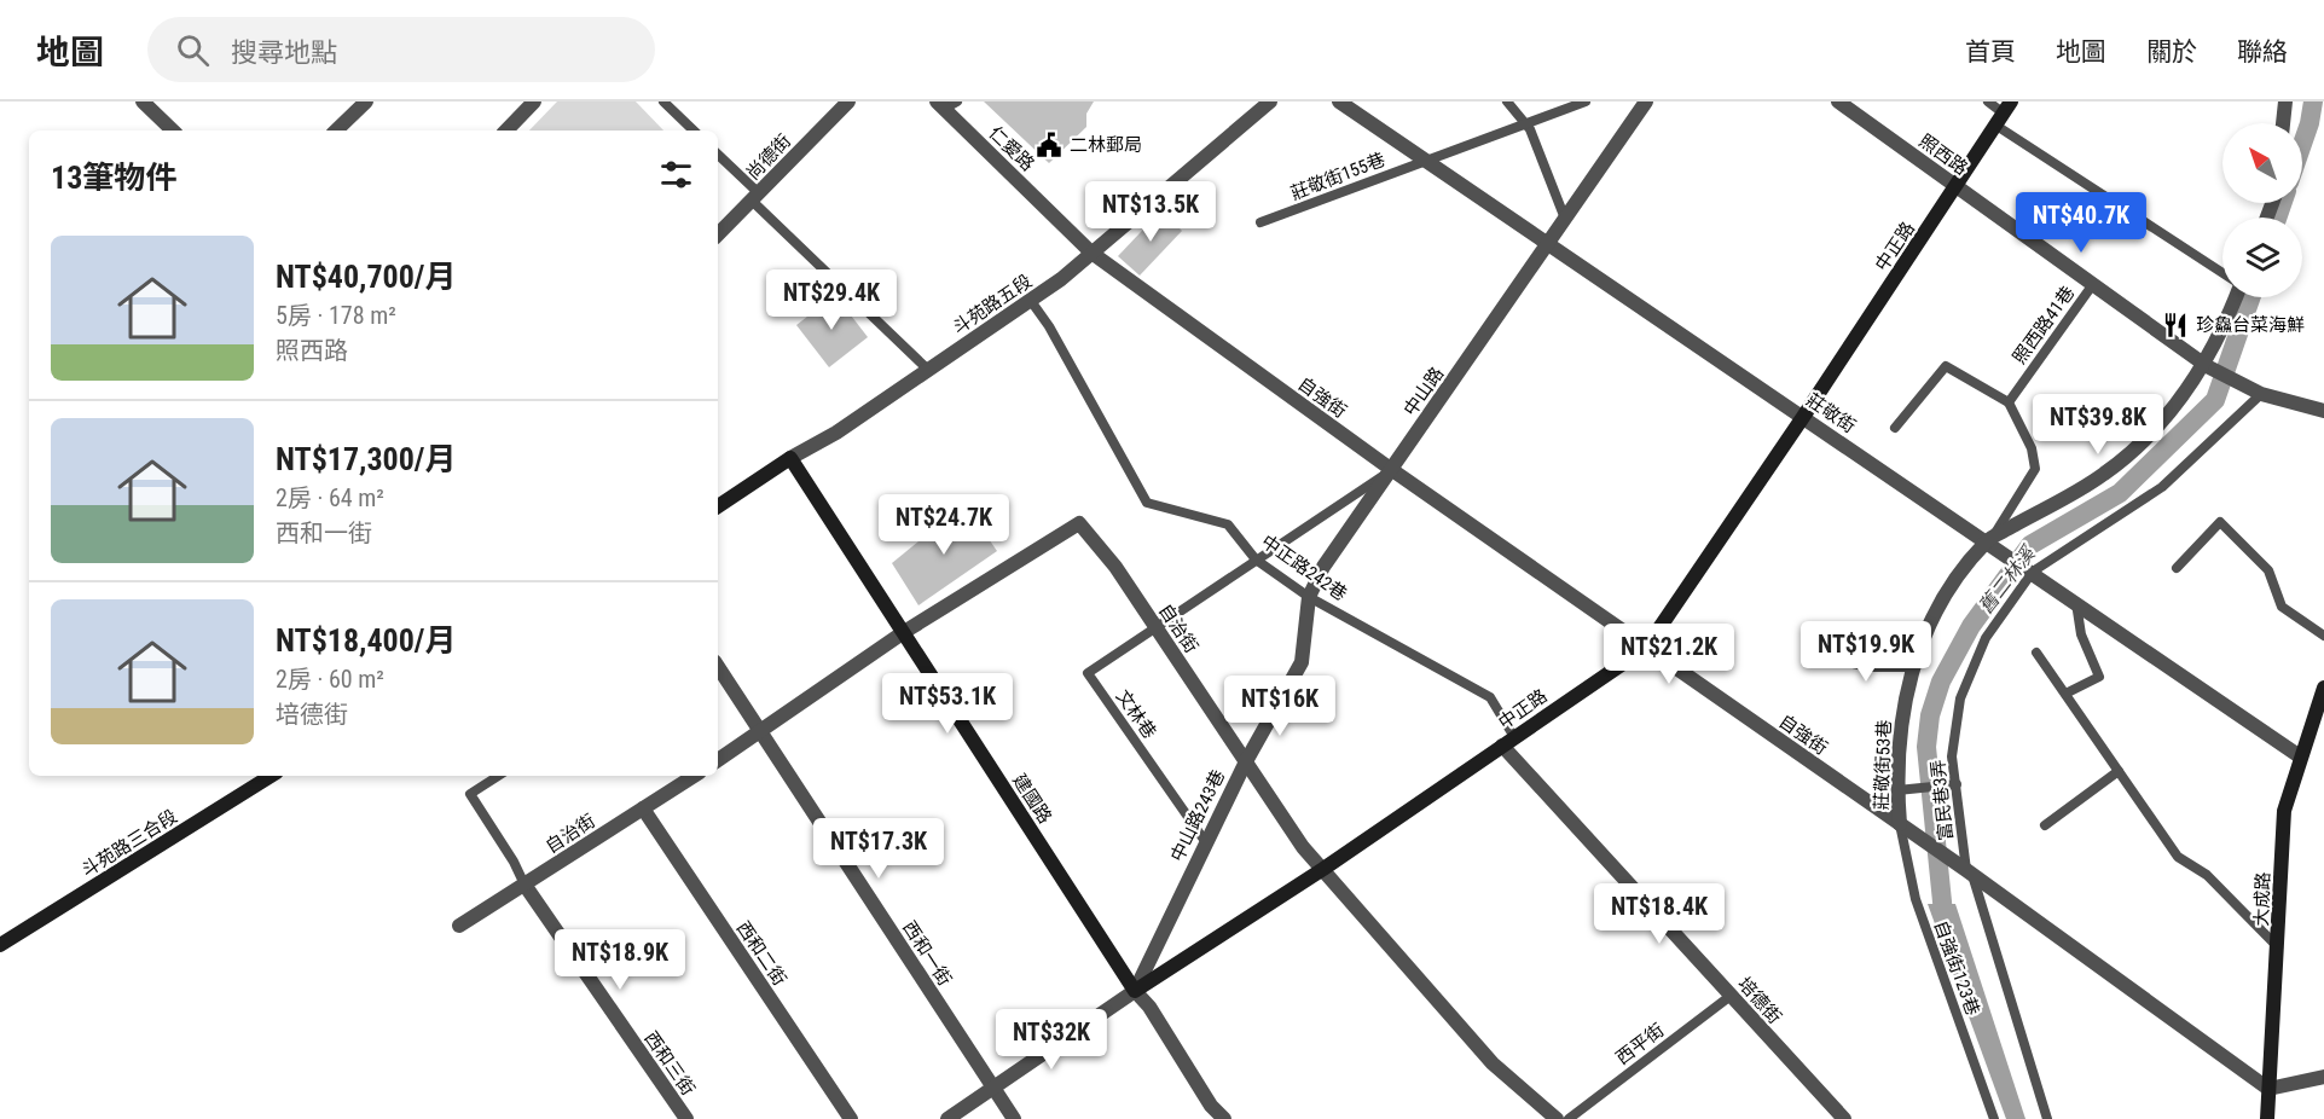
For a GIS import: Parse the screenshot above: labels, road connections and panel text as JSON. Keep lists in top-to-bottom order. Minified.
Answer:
{"streets":{"main road":["中正路","斗苑路五段","建國路","斗苑路三合段","大成路"],"street":["仁愛路","照西路","尚德街","中山路","自強街","莊敬街","自治街","莊敬街53巷","中山路243巷","西和二街","西和一街","培德街","西和三街"],"lane":["莊敬街155巷","照西路41巷","中正路242巷","文林巷","富民巷3弄","自強街123巷","西平街"]},"crossings":[["仁愛路","斗苑路五段"],["仁愛路","自強街"],["照西路","中正路"],["照西路","照西路41巷"],["莊敬街155巷","莊敬街"],["中正路","自強街"],["中正路","莊敬街"],["中正路","中正路242巷"],["中正路","自治街"],["中正路","建國路"],["中正路","中山路243巷"],["中正路","西和一街"],["中正路","培德街"],["斗苑路五段","自強街"],["斗苑路五段","中正路242巷"],["斗苑路五段","建國路"],["中山路","自強街"],["中山路","莊敬街"],["中山路","中正路242巷"],["中山路","自治街"],["中山路","文林巷"],["中山路","中山路243巷"],["自強街","莊敬街53巷"],["自強街","富民巷3弄"],["自強街","中山路243巷"],["自強街","大成路"],["自強街","自強街123巷"],["莊敬街","莊敬街53巷"],["莊敬街","富民巷3弄"],["莊敬街","大成路"],["中正路242巷","中山路243巷"],["中正路242巷","培德街"],["自治街","文林巷"],["自治街","建國路"],["自治街","中山路243巷"],["自治街","西和二街"],["自治街","西和一街"],["自治街","西和三街"],["文林巷","中山路243巷"],["莊敬街53巷","自強街123巷"],["建國路","中山路243巷"],["培德街","西平街"]],"water":["舊二林溪"],"places":{"public building":["二林郵局"],"restaurant":["珍鱻台菜海鮮"]},"north":"top left","page":{"header":"地圖","search":"搜尋地點","nav":["首頁","地圖","關於","聯絡"],"heading":"13筆物件","price":["NT$13.5K","NT$40.7K","NT$29.4K","NT$39.8K","NT$24.7K","NT$19.9K","NT$21.2K","NT$53.1K","NT$16K","NT$17.3K","NT$18.4K","NT$18.9K","NT$32K"],"list":[{"name":"NT$40,700/月","note":"5房 · 178 m² · 照西路"},{"name":"NT$17,300/月","note":"2房 · 64 m² · 西和一街"},{"name":"NT$18,400/月","note":"2房 · 60 m² · 培德街"}]}}
